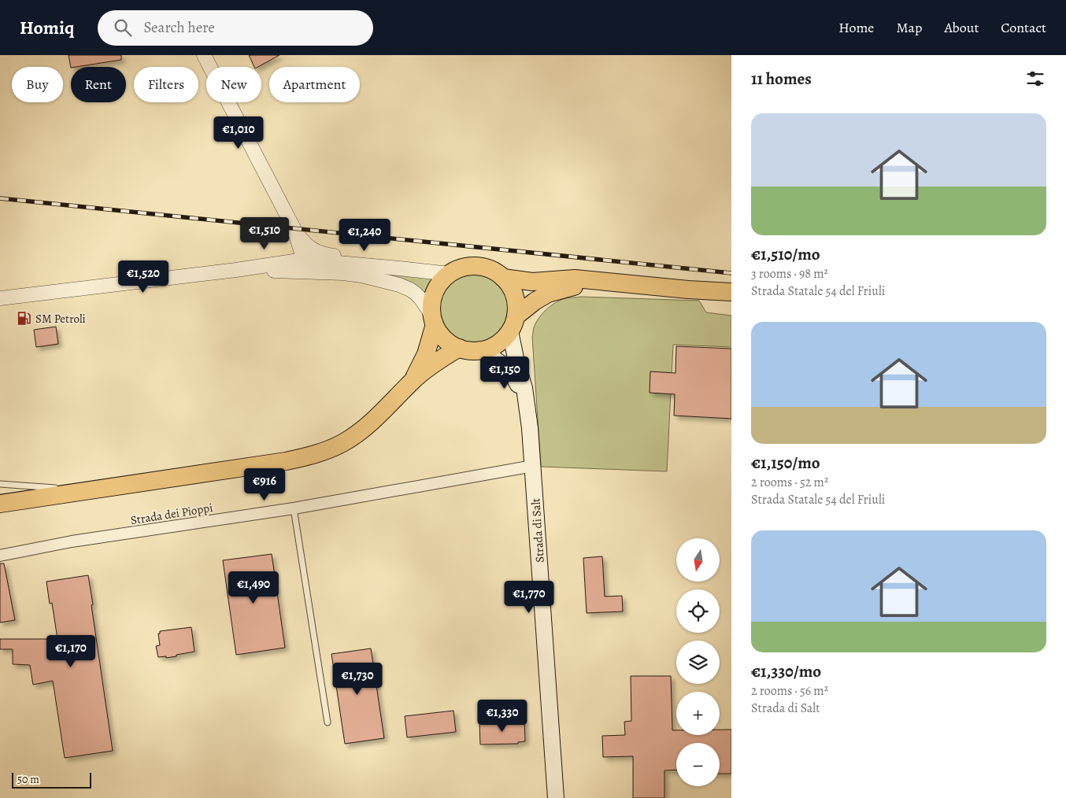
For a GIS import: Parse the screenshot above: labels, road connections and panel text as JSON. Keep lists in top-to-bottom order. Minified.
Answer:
{"streets":{"main road":["Strada di Salt"],"street":["Strada dei Pioppi"]},"crossings":[["Strada dei Pioppi","Strada di Salt"]],"places":{"fuel station":["SM Petroli"]},"scale_bar":"50 m","north":"bottom","page":{"header":"Homiq","search":"Search here","nav":["Home","Map","About","Contact"],"heading":"11 homes","chip":["Buy","Rent","Filters","New","Apartment"],"list":[{"name":"€1,510/mo","note":"3 rooms · 98 m² · Strada Statale 54 del Friuli"},{"name":"€1,150/mo","note":"2 rooms · 52 m² · Strada Statale 54 del Friuli"},{"name":"€1,330/mo","note":"2 rooms · 56 m² · Strada di Salt"}],"price":["€1,010","€1,510","€1,240","€1,520","€1,150","€916","€1,490","€1,770","€1,170","€1,730","€1,330"],"map_buttons":["+","−"],"scale":"50 m"}}
